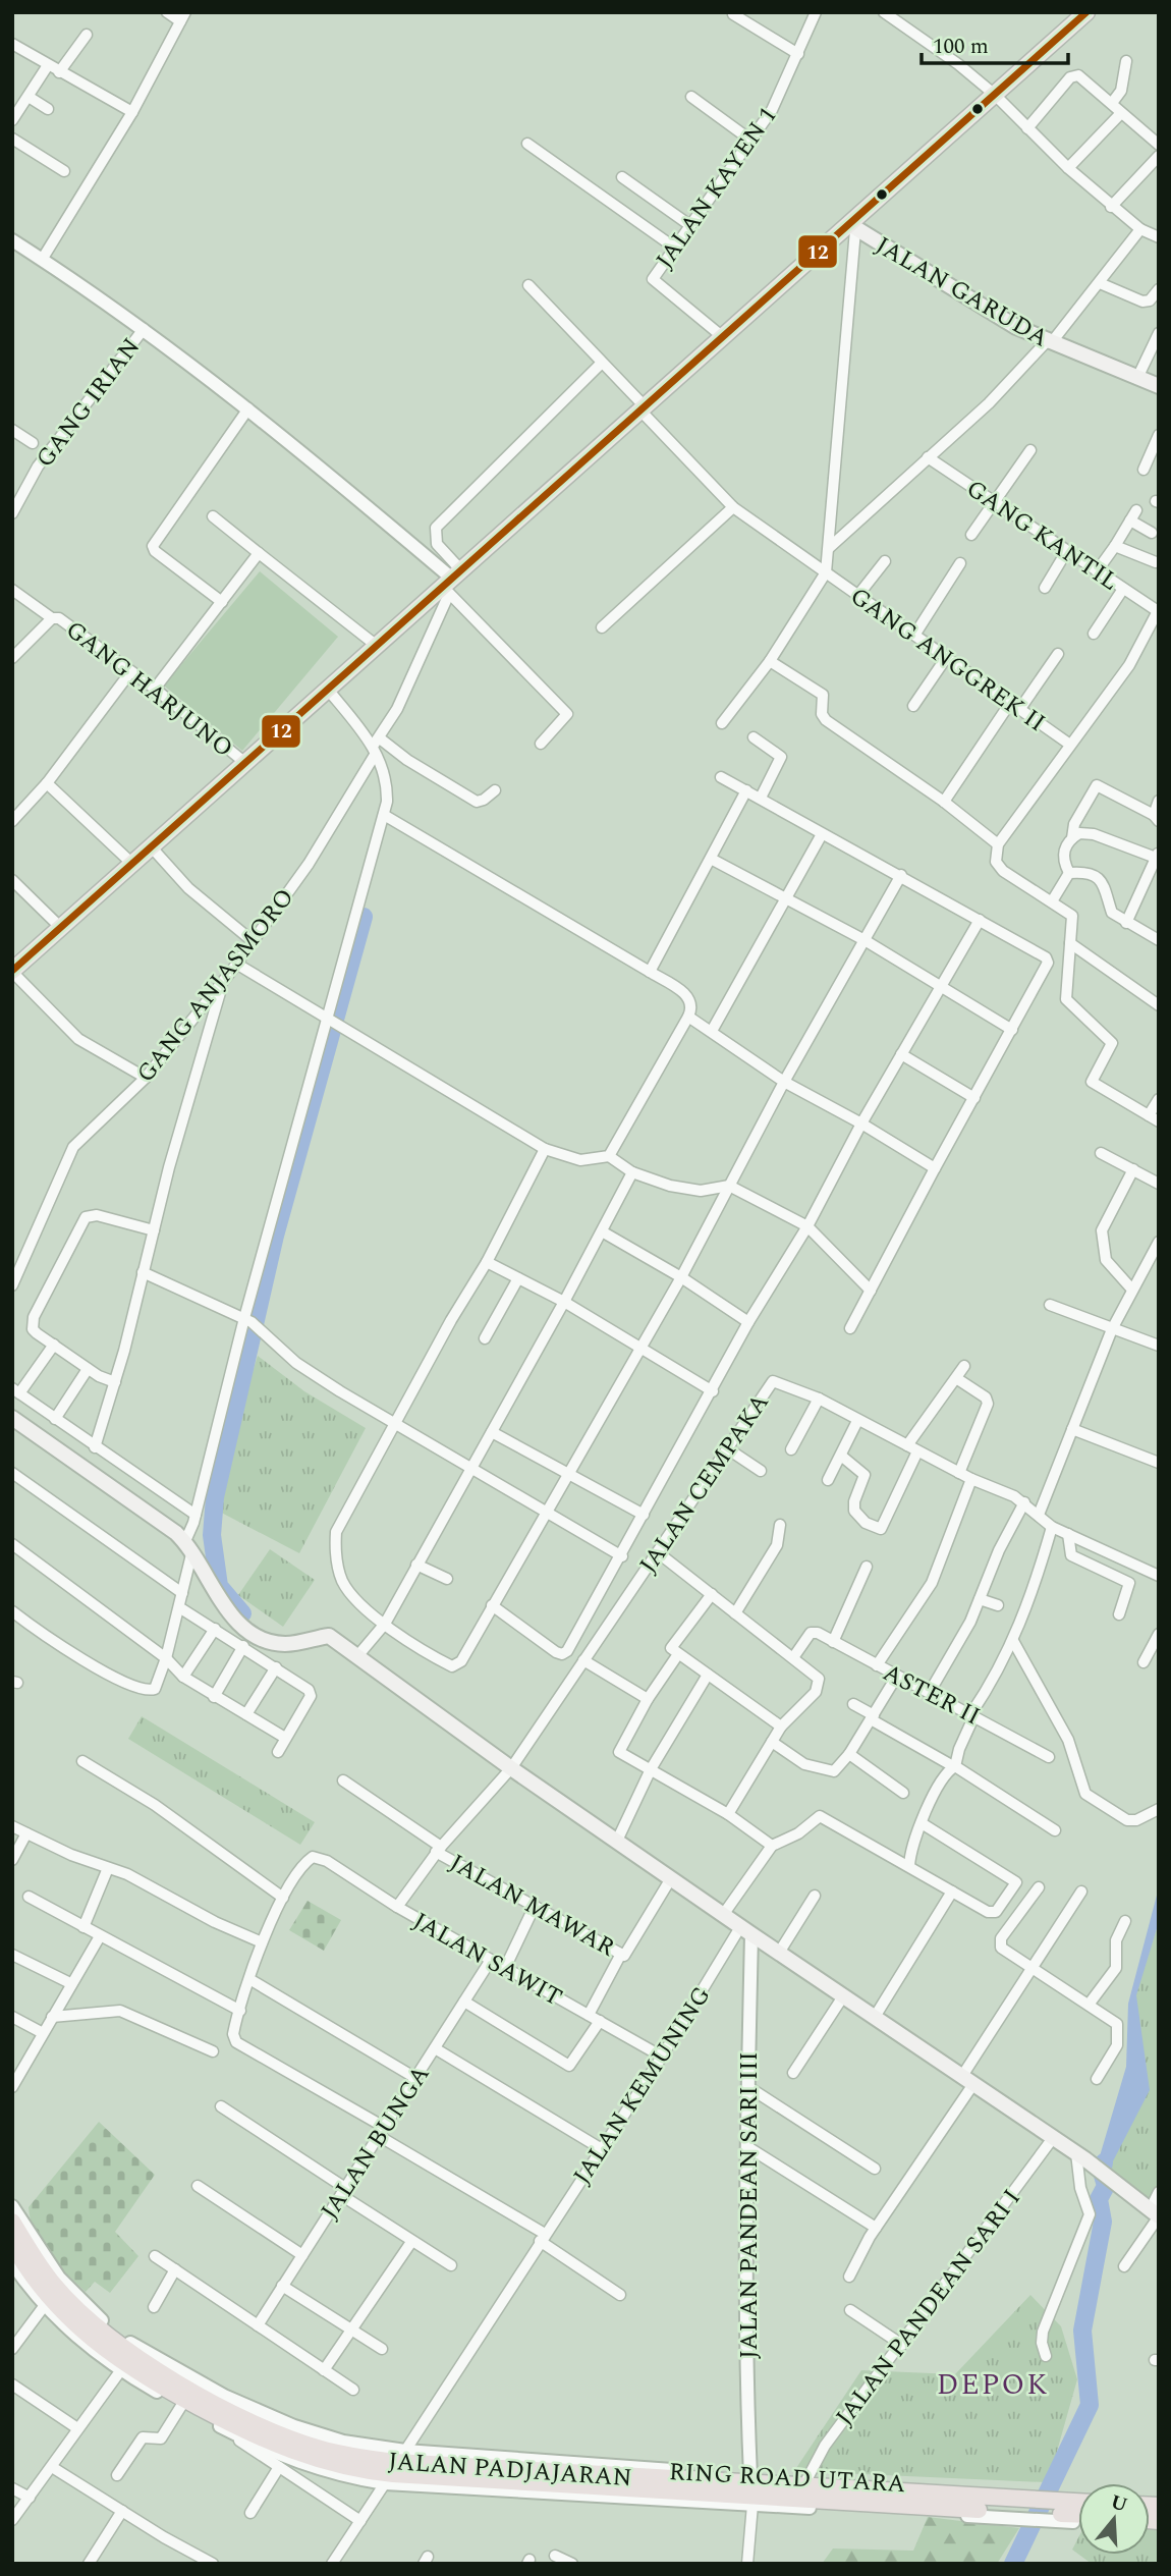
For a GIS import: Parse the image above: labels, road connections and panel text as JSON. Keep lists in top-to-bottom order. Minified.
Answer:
{"streets":{"highway":["JALAN PADJAJARAN"],"main road":["JALAN GARUDA"],"street":["JALAN KAYEN 1","GANG IRIAN","GANG KANTIL","GANG ANGGREK II","GANG HARJUNO","GANG ANJASMORO","JALAN CEMPAKA","ASTER II","JALAN MAWAR","JALAN SAWIT","JALAN KEMUNING","JALAN BUNGA","JALAN PANDEAN SARI III","JALAN PANDEAN SARI I","RING ROAD UTARA"]},"crossings":[["JALAN CEMPAKA","JALAN SAWIT"],["JALAN MAWAR","JALAN SAWIT"],["JALAN SAWIT","JALAN KEMUNING"],["JALAN SAWIT","JALAN BUNGA"],["JALAN KEMUNING","JALAN PANDEAN SARI III"],["JALAN KEMUNING","RING ROAD UTARA"],["JALAN PANDEAN SARI III","RING ROAD UTARA"],["JALAN PANDEAN SARI I","RING ROAD UTARA"],["JALAN PADJAJARAN","RING ROAD UTARA"]],"districts":["DEPOK"],"lines":["transit line 12"],"scale_bar":"100 m","north":"top"}
